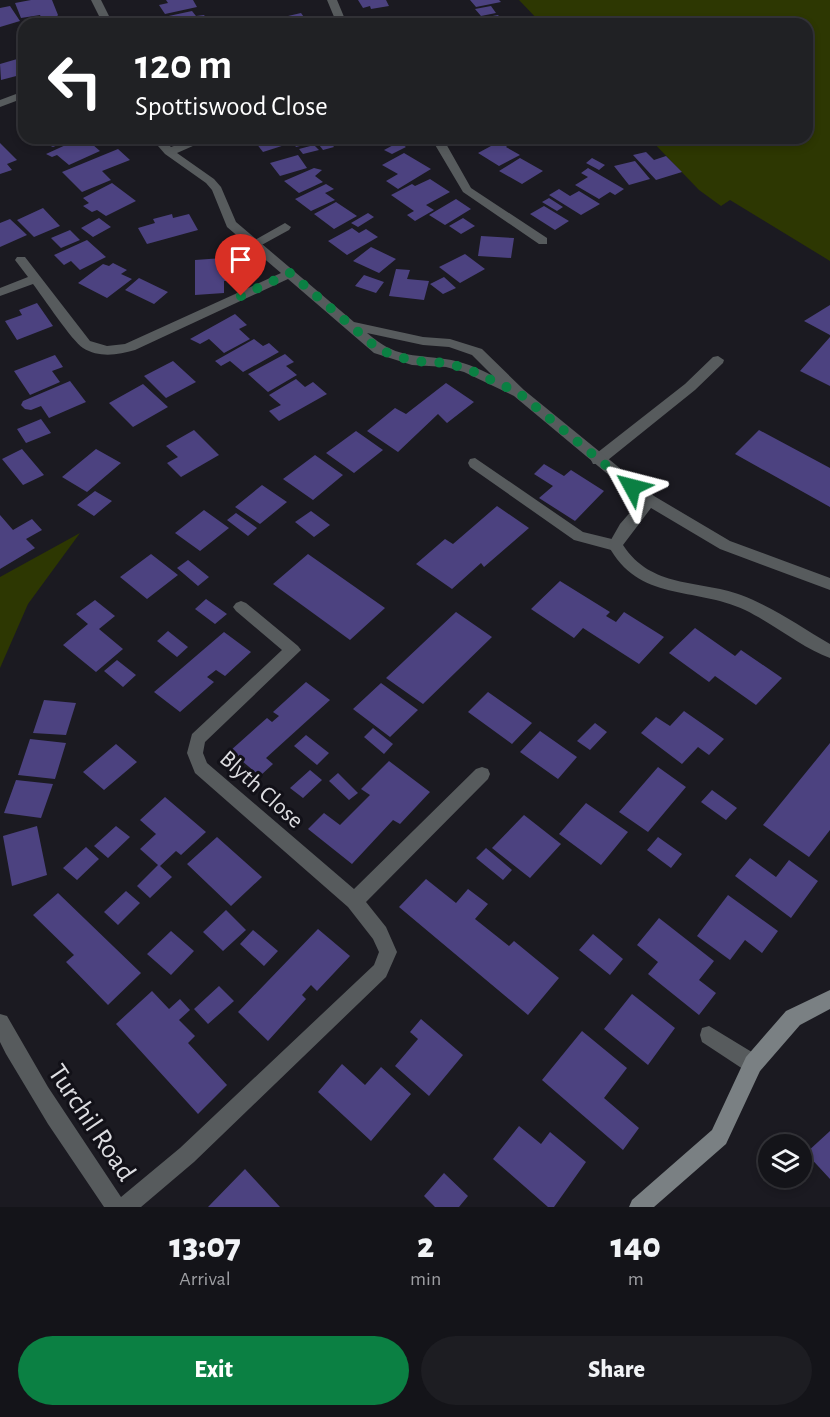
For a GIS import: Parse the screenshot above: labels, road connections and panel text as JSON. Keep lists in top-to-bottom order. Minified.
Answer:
{"streets":{"street":["Blyth Close","Turchil Road"]},"page":{"turn":["120 m","Spottiswood Close"],"eta":["13:07","Arrival","2","min","140","m"],"buttons":["Exit","Share"]}}
